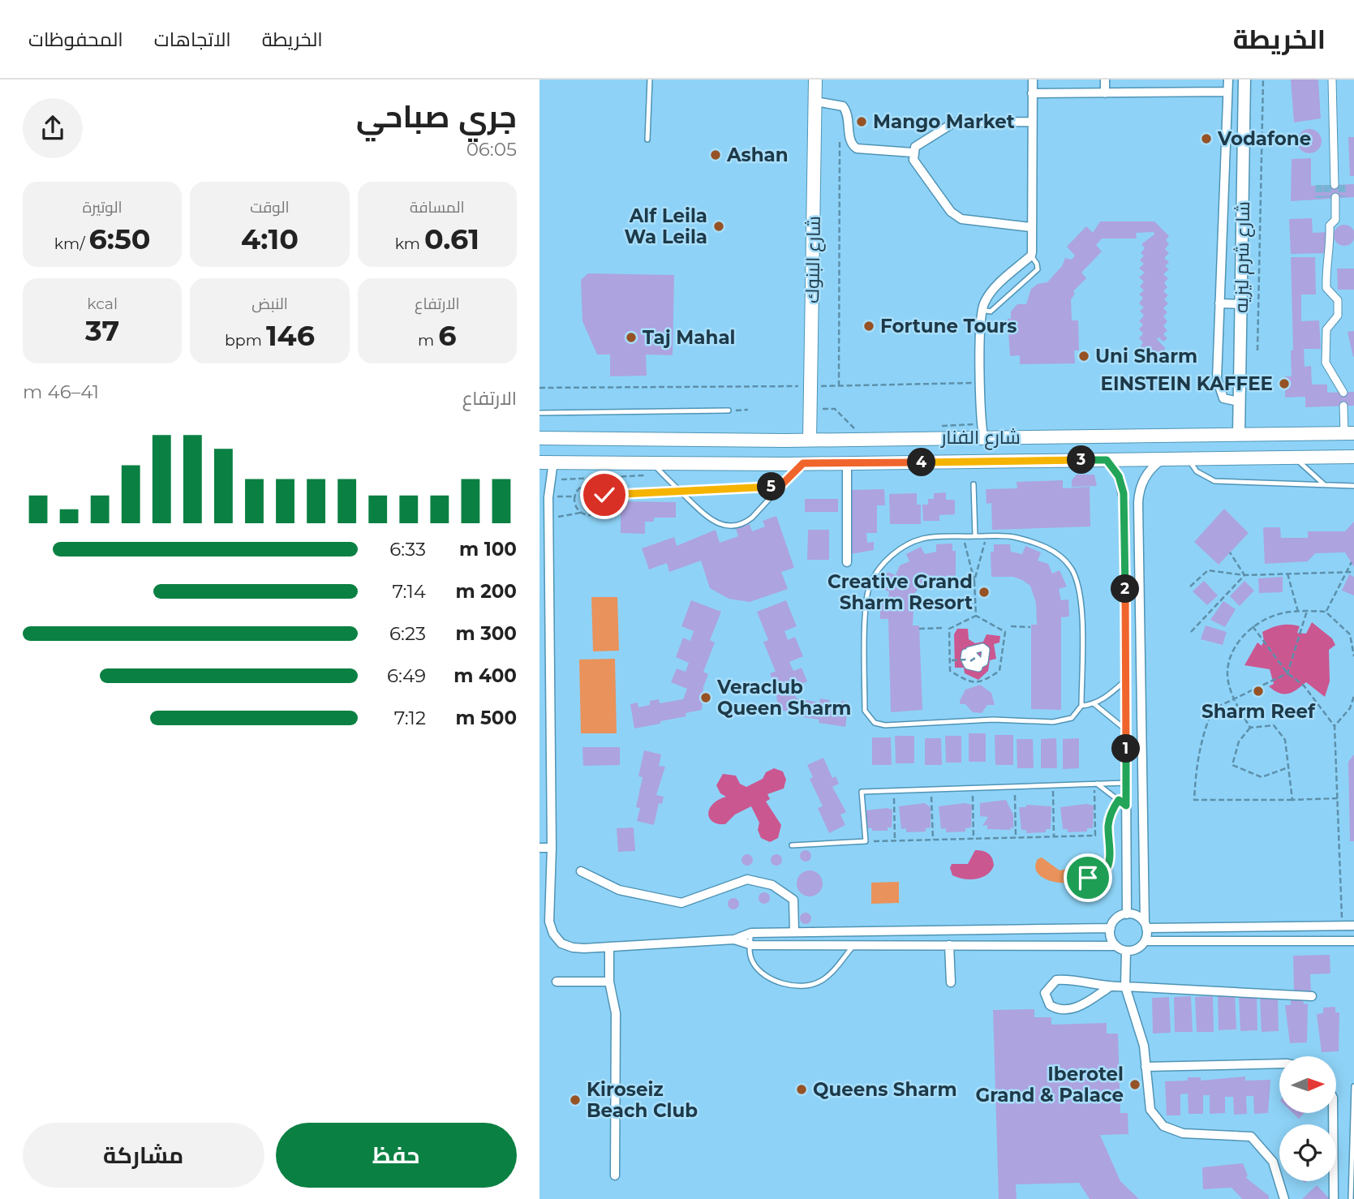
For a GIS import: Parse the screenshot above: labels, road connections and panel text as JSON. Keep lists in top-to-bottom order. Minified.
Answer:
{"streets":{"main road":["شارع البنوك","شارع الفنار"],"street":["شارع شرم ليزيه"]},"crossings":[["شارع شرم ليزيه","شارع الفنار"],["شارع البنوك","شارع الفنار"]],"places":["Mango Market","Vodafone","Ashan","Alf Leila Wa Leila","Fortune Tours","Taj Mahal","Uni Sharm","EINSTEIN KAFFEE","Creative Grand Sharm Resort","Sharm Reef","Veraclub Queen Sharm","Iberotel Grand & Palace","Queens Sharm","Kiroseiz Beach Club"],"north":"right","page":{"header":"الخريطة","nav":["الخريطة","الاتجاهات","المحفوظات"],"heading":["جري صباحي","06:05"],"stats":[["المسافة","0.61 km"],["الوقت","4:10"],["الوتيرة","6:50 /km"],["الارتفاع","6 m"],["النبض","146 bpm"],["kcal","37"]],"chart":["الارتفاع","41–46 m"],"pins":["3","4","5","2","1"],"list":[{"name":"100 m","note":"6:33"},{"name":"200 m","note":"7:14"},{"name":"300 m","note":"6:23"},{"name":"400 m","note":"6:49"},{"name":"500 m","note":"7:12"}],"buttons":["حفظ","مشاركة"]}}
